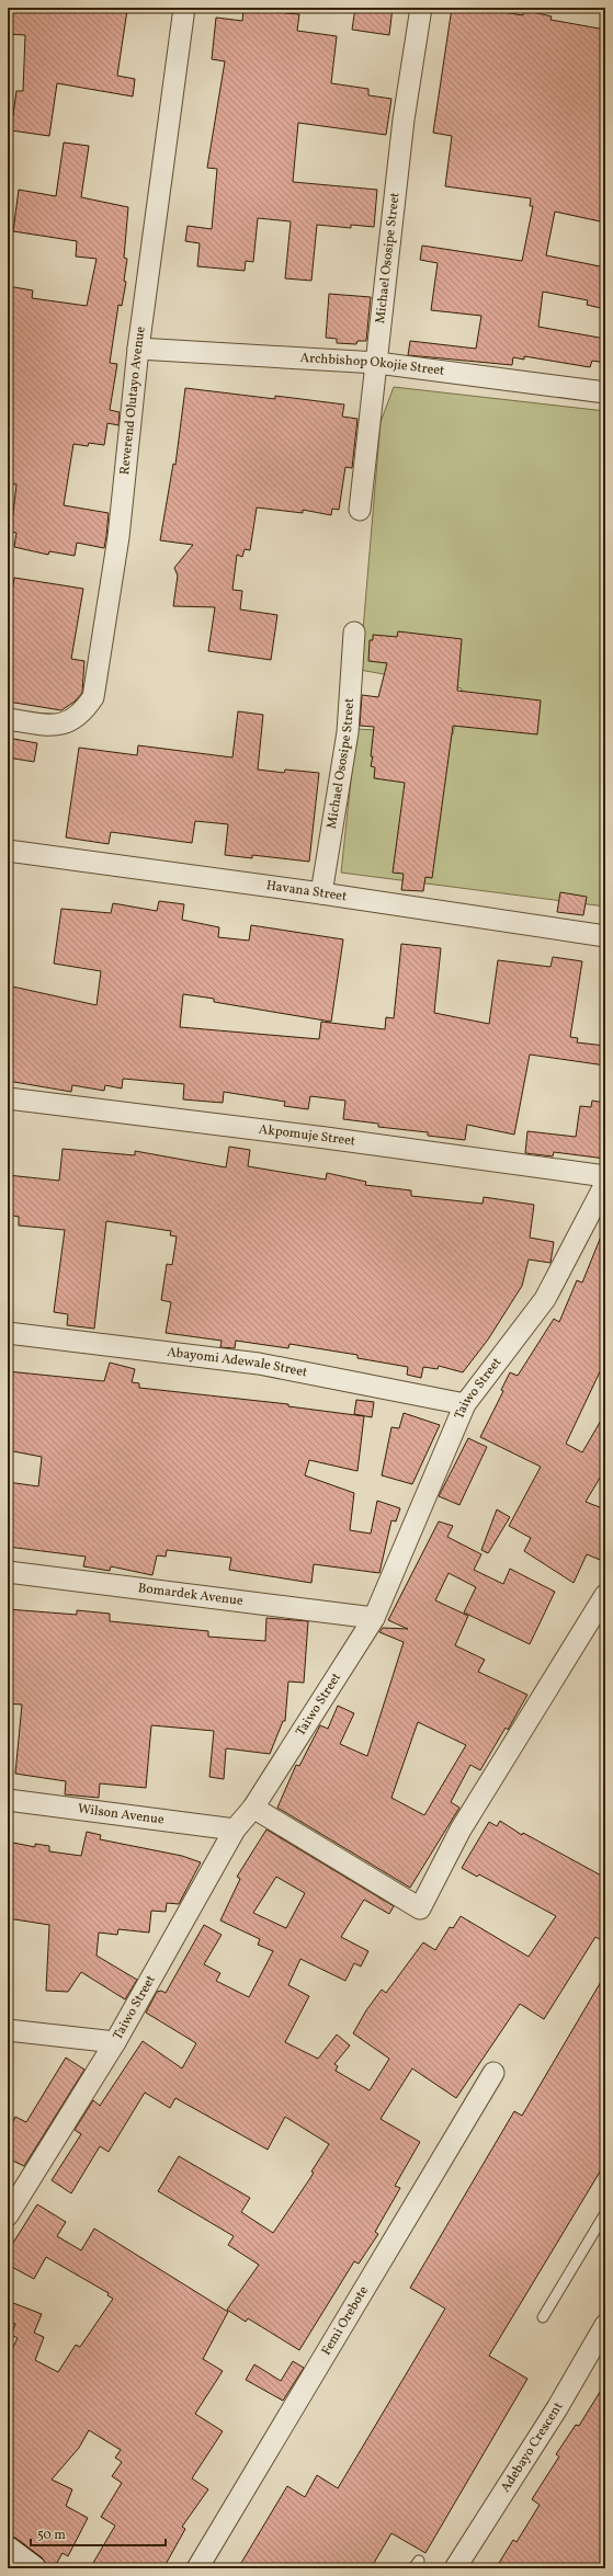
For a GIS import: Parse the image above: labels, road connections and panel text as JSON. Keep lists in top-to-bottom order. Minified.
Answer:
{"streets":{"street":["Michael Ososipe Street","Archbishop Okojie Street","Reverend Olutayo Avenue","Havana Street","Akpomuje Street","Abayomi Adewale Street","Taiwo Street","Bomardek Avenue","Wilson Avenue","Femi Orebote","Adebayo Crescent"]},"crossings":[["Michael Ososipe Street","Archbishop Okojie Street"],["Michael Ososipe Street","Havana Street"],["Archbishop Okojie Street","Reverend Olutayo Avenue"],["Abayomi Adewale Street","Taiwo Street"],["Taiwo Street","Bomardek Avenue"],["Taiwo Street","Wilson Avenue"]],"scale_bar":"50 m"}
